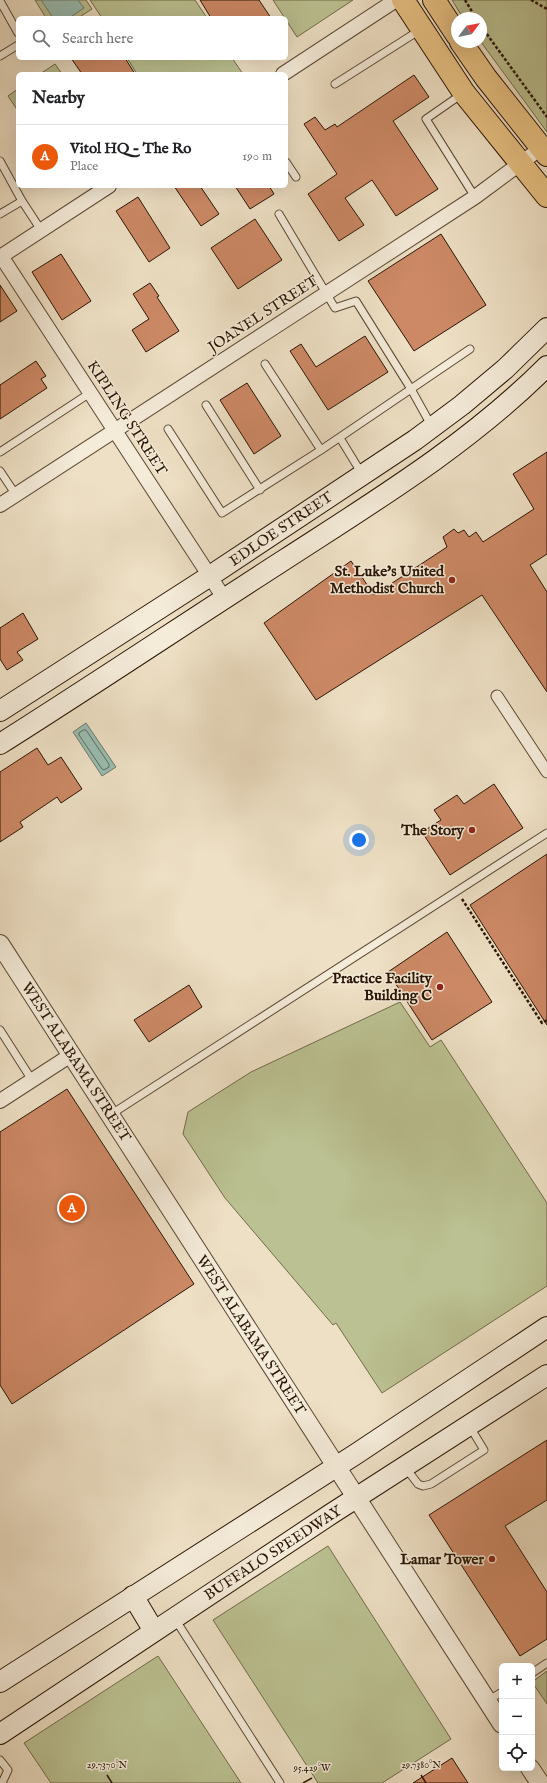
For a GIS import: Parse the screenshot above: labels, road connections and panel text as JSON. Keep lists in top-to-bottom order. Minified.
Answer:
{"streets":{"main road":["EDLOE STREET","BUFFALO SPEEDWAY"],"street":["JOANEL STREET","KIPLING STREET","WEST ALABAMA STREET"]},"crossings":[["JOANEL STREET","KIPLING STREET"],["KIPLING STREET","EDLOE STREET"],["WEST ALABAMA STREET","BUFFALO SPEEDWAY"]],"places":["St. Luke's United Methodist Church","The Story","Practice Facility Building C","Lamar Tower"],"north":"top right","page":{"search":"Search here","heading":"Nearby","list":[{"mark":"A","name":"Vitol HQ - The Ro","note":"Place","value":"190 m"}],"pins":"A","map_buttons":["+","−"]},"coordinates":["29.7370°N","29.7380°N","95.429°W"]}
